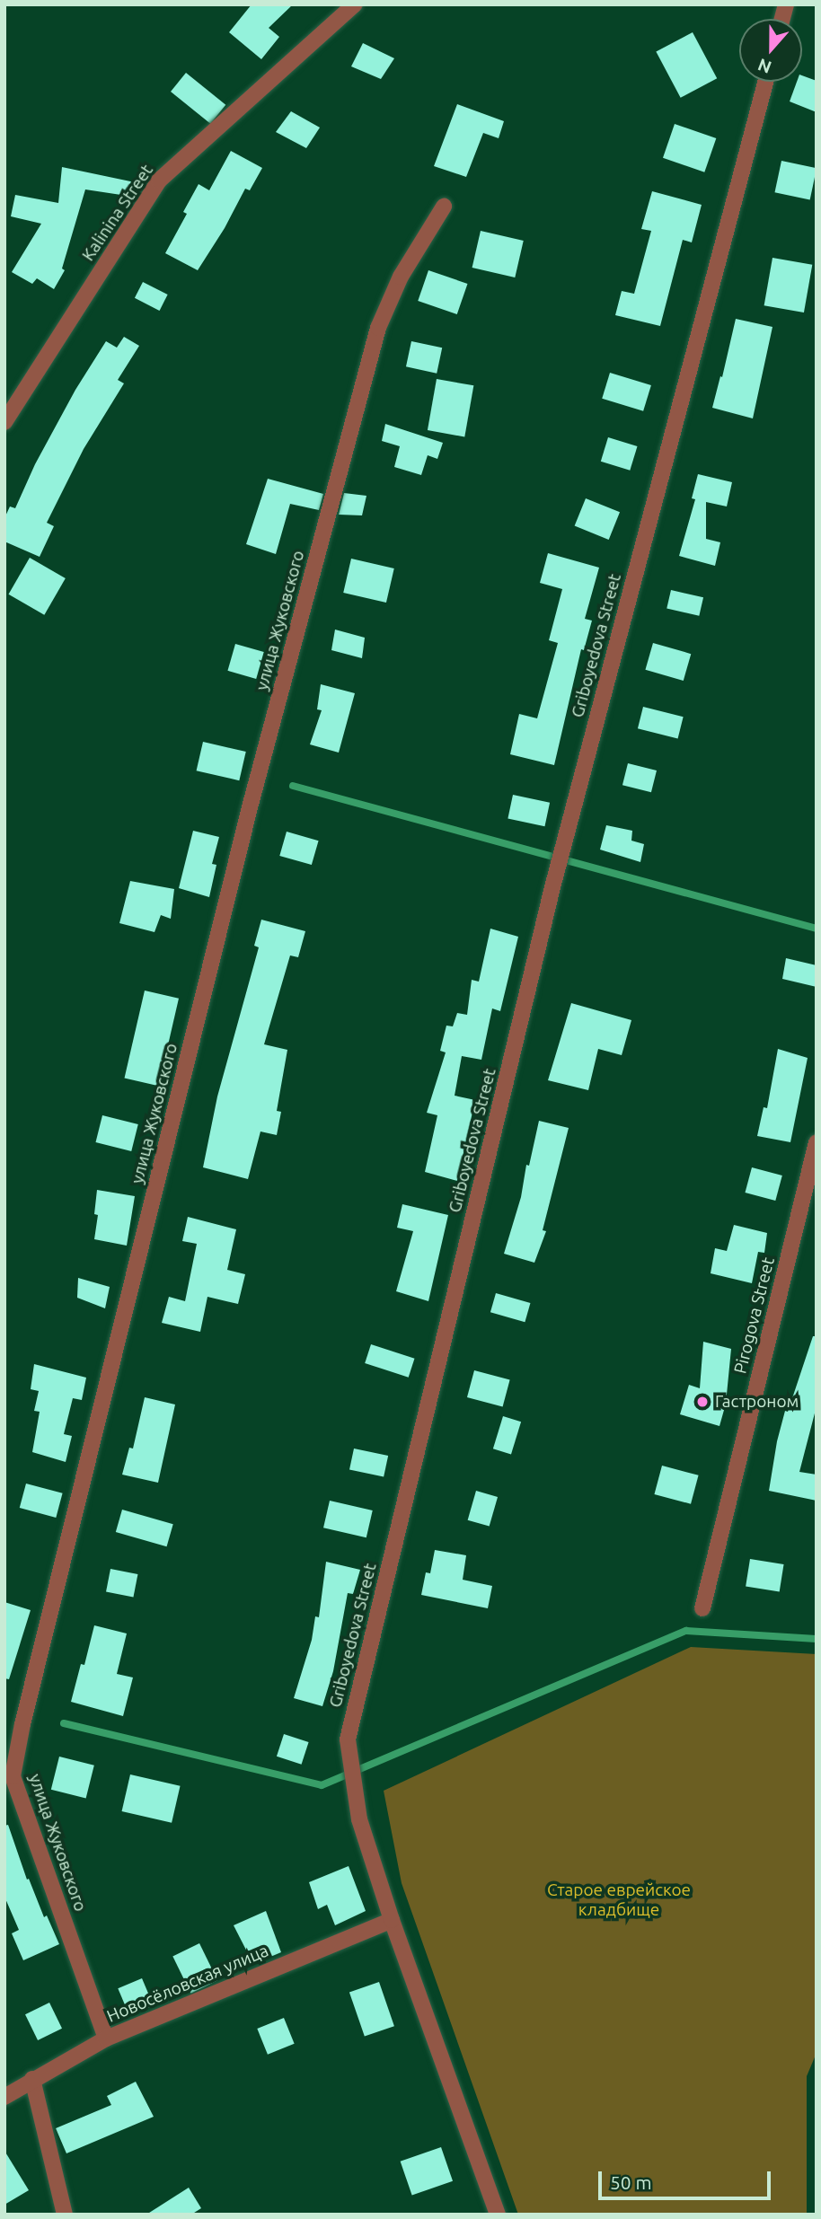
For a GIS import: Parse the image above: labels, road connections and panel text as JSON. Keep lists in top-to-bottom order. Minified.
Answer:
{"streets":{"street":["Kalinina Street","улица Жуковского","Griboyedova Street","Pirogova Street","Новосёловская улица"]},"crossings":[["улица Жуковского","Новосёловская улица"],["Griboyedova Street","Новосёловская улица"]],"parks":["Старое еврейское кладбище"],"places":["Гастроном"],"scale_bar":"50 m","north":"bottom"}
